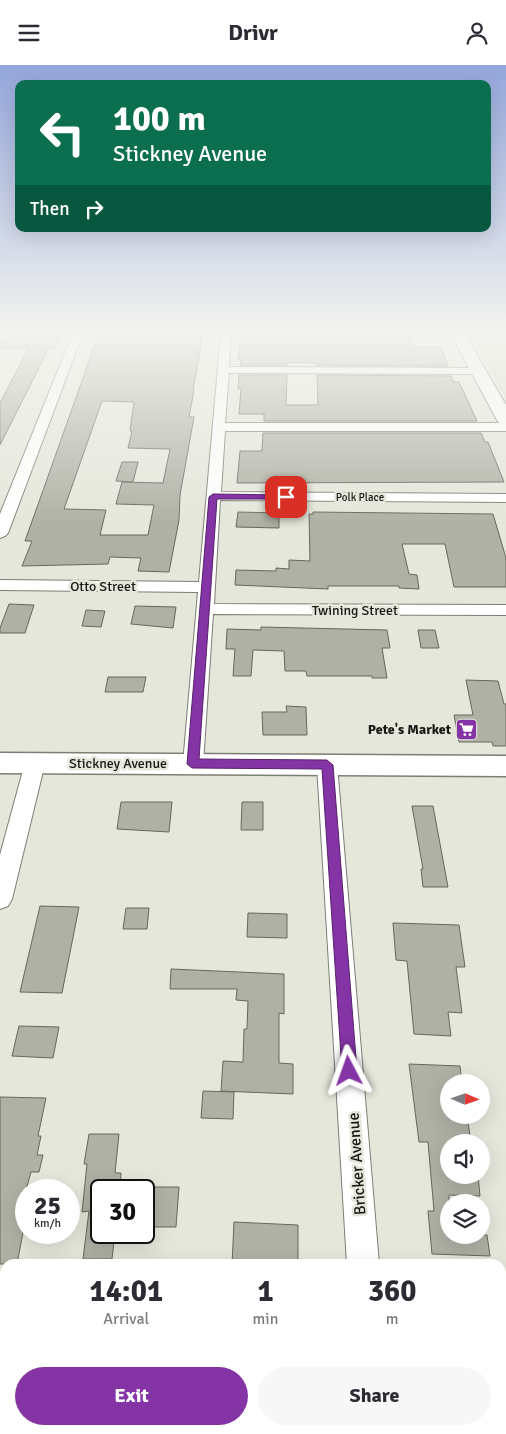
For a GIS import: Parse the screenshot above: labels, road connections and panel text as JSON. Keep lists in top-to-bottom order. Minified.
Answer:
{"streets":{"street":["Polk Place","Otto Street","Twining Street","Stickney Avenue","Bricker Avenue"]},"crossings":[["Stickney Avenue","Bricker Avenue"]],"places":{"supermarket":["Pete's Market"]},"north":"right","page":{"header":"Drivr","turn":["100 m","Stickney Avenue"],"then":"Then","speed":"25 km/h","limit":"30","eta":["14:01","Arrival","1","min","360","m"],"buttons":["Exit","Share"]}}
